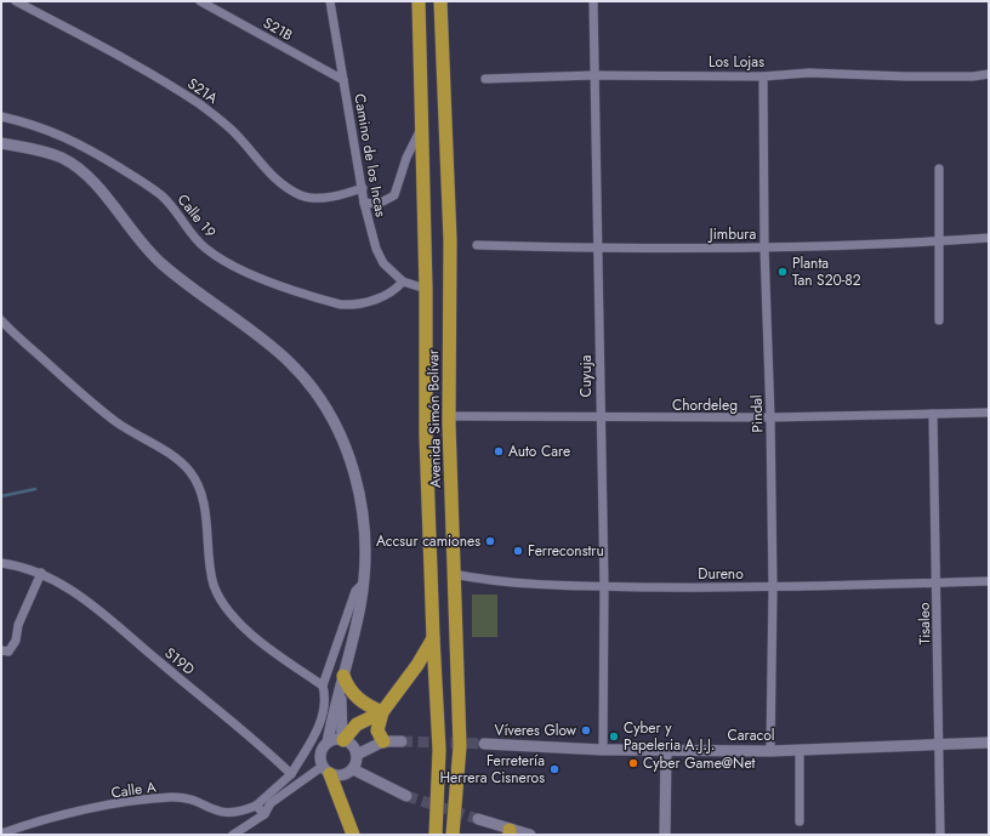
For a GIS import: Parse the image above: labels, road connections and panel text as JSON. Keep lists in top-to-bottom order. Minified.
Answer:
{"streets":{"highway":["Avenida Simón Bolívar"],"street":["S21B","Los Lojas","S21A","Camino de los Incas","Calle 19","Jimbura","Cuyuja","Chordeleg","Pindal","Dureno","Tisaleo","S19D","Caracol","Calle A"]},"crossings":[["S21B","Camino de los Incas"],["Los Lojas","Cuyuja"],["Los Lojas","Pindal"],["S21A","Camino de los Incas"],["Camino de los Incas","Calle 19"],["Camino de los Incas","Avenida Simón Bolívar"],["Jimbura","Cuyuja"],["Jimbura","Pindal"],["Cuyuja","Chordeleg"],["Cuyuja","Dureno"],["Cuyuja","Caracol"],["Chordeleg","Pindal"],["Chordeleg","Avenida Simón Bolívar"],["Chordeleg","Tisaleo"],["Pindal","Dureno"],["Pindal","Caracol"],["Avenida Simón Bolívar","Dureno"],["Dureno","Tisaleo"],["Tisaleo","Caracol"]],"places":["Planta Tan S20-82","Auto Care","Accsur camiones","Ferreconstru","Víveres Glow","Cyber y Papeleria A.J.J.","Cyber Game@Net","Ferretería Herrera Cisneros"]}
